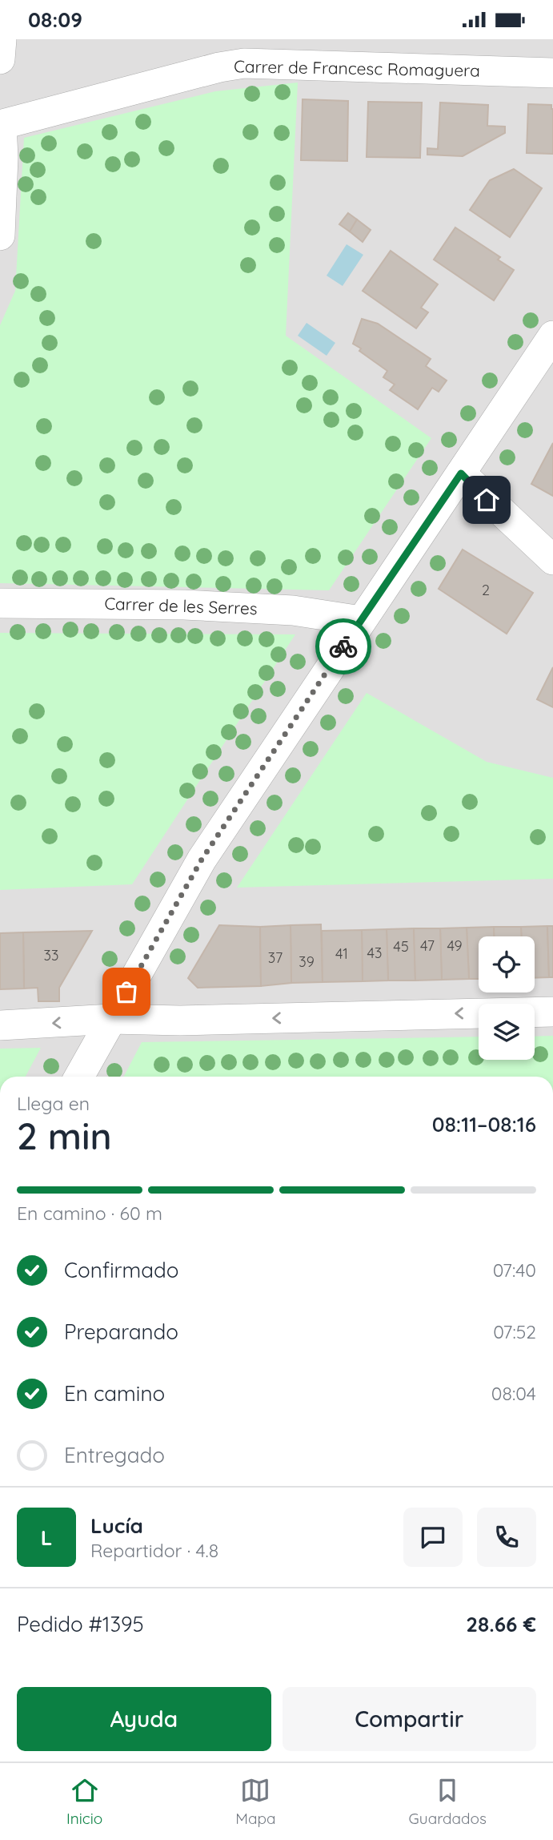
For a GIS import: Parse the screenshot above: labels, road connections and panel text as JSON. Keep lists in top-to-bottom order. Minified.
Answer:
{"streets":{"street":["Carrer de Francesc Romaguera","Carrer de les Serres"]},"house_numbers":["2","47","49","45","43","41","33","37","39"],"page":{"status":"08:09","heading":["2 min","Llega en","08:11–08:16"],"panel":["Lucía","Repartidor · 4.8","Pedido #1395","28.66 €"],"bar":"En camino · 60 m","list":[["Confirmado","07:40"],["Preparando","07:52"],["En camino","08:04"],"Entregado"],"round":"L","buttons":["Ayuda","Compartir"],"tabs":["Inicio","Mapa","Guardados"]}}
